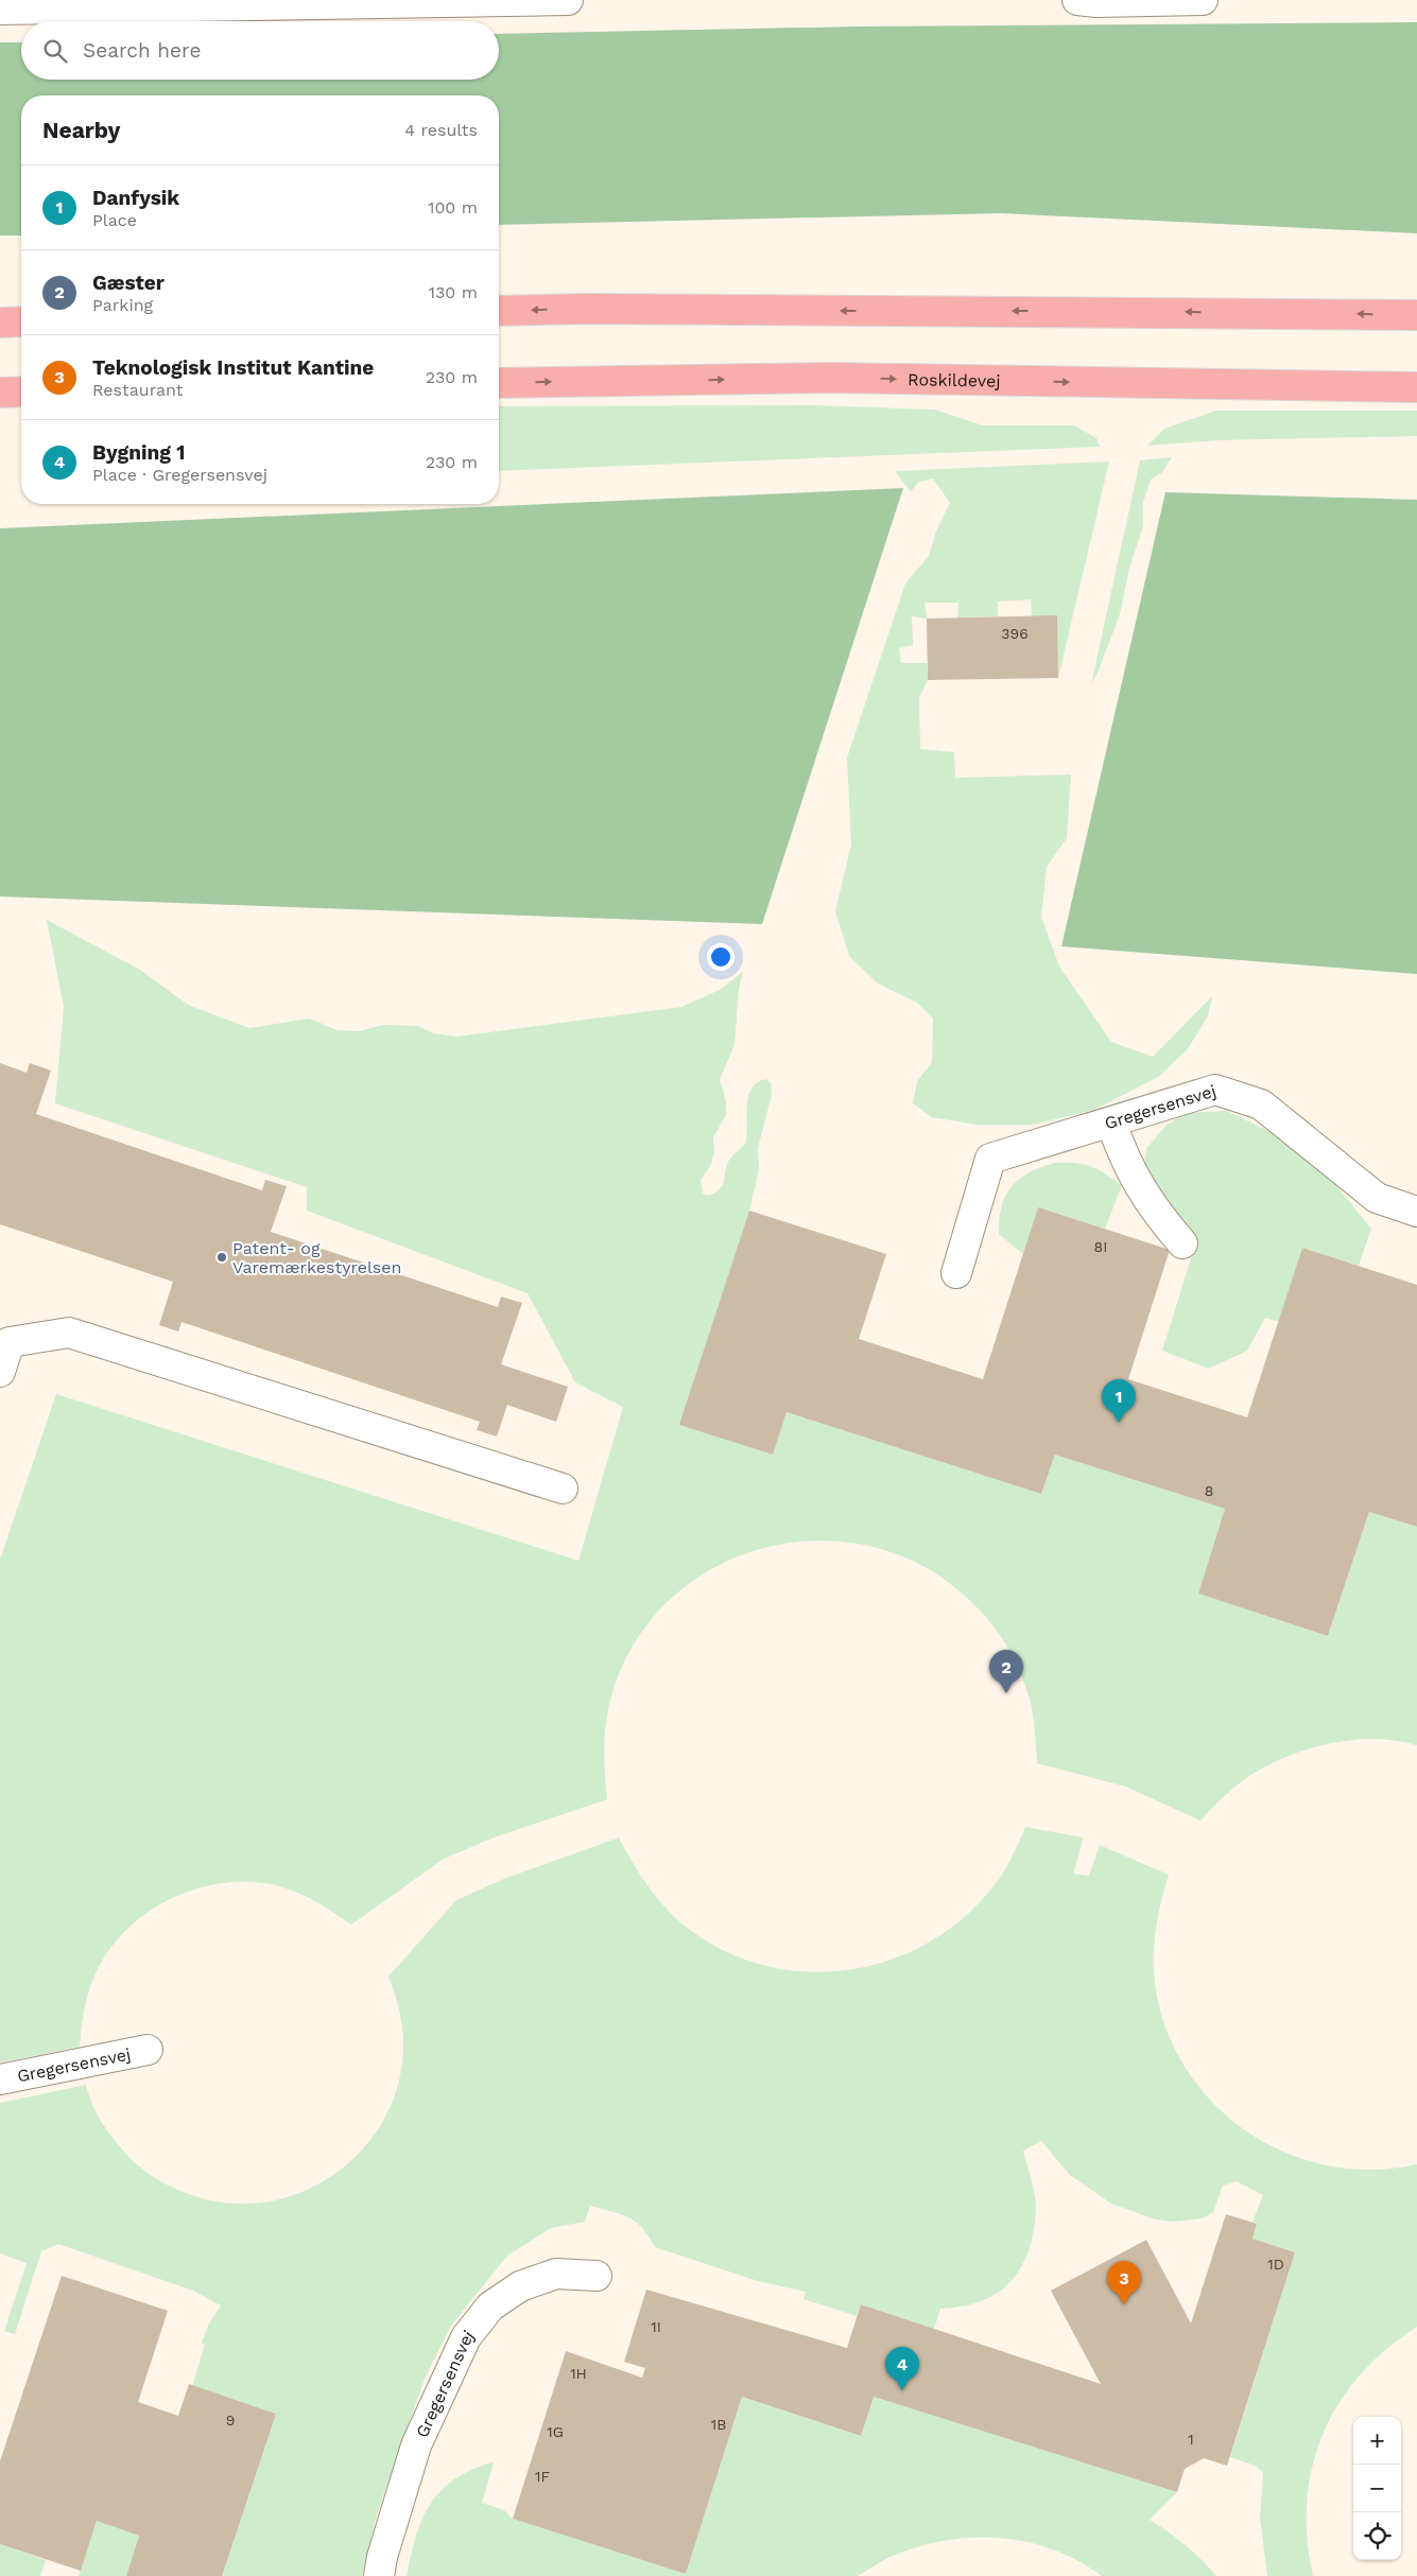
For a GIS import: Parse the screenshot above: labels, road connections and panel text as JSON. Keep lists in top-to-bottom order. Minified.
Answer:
{"streets":{"main road":["Roskildevej"],"street":["Gregersensvej"]},"places":["Patent- og Varemærkestyrelsen"],"house_numbers":["396","8I","8","1D","1I","1H","9","1B","1G","1","1F"],"page":{"search":"Search here","heading":["Nearby","4 results"],"list":[{"mark":"1","name":"Danfysik","note":"Place","value":"100 m"},{"mark":"2","name":"Gæster","note":"Parking","value":"130 m"},{"mark":"3","name":"Teknologisk Institut Kantine","note":"Restaurant","value":"230 m"},{"mark":"4","name":"Bygning 1","note":"Place · Gregersensvej","value":"230 m"}],"pins":["1","2","3","4"],"map_buttons":["+","−"]}}
